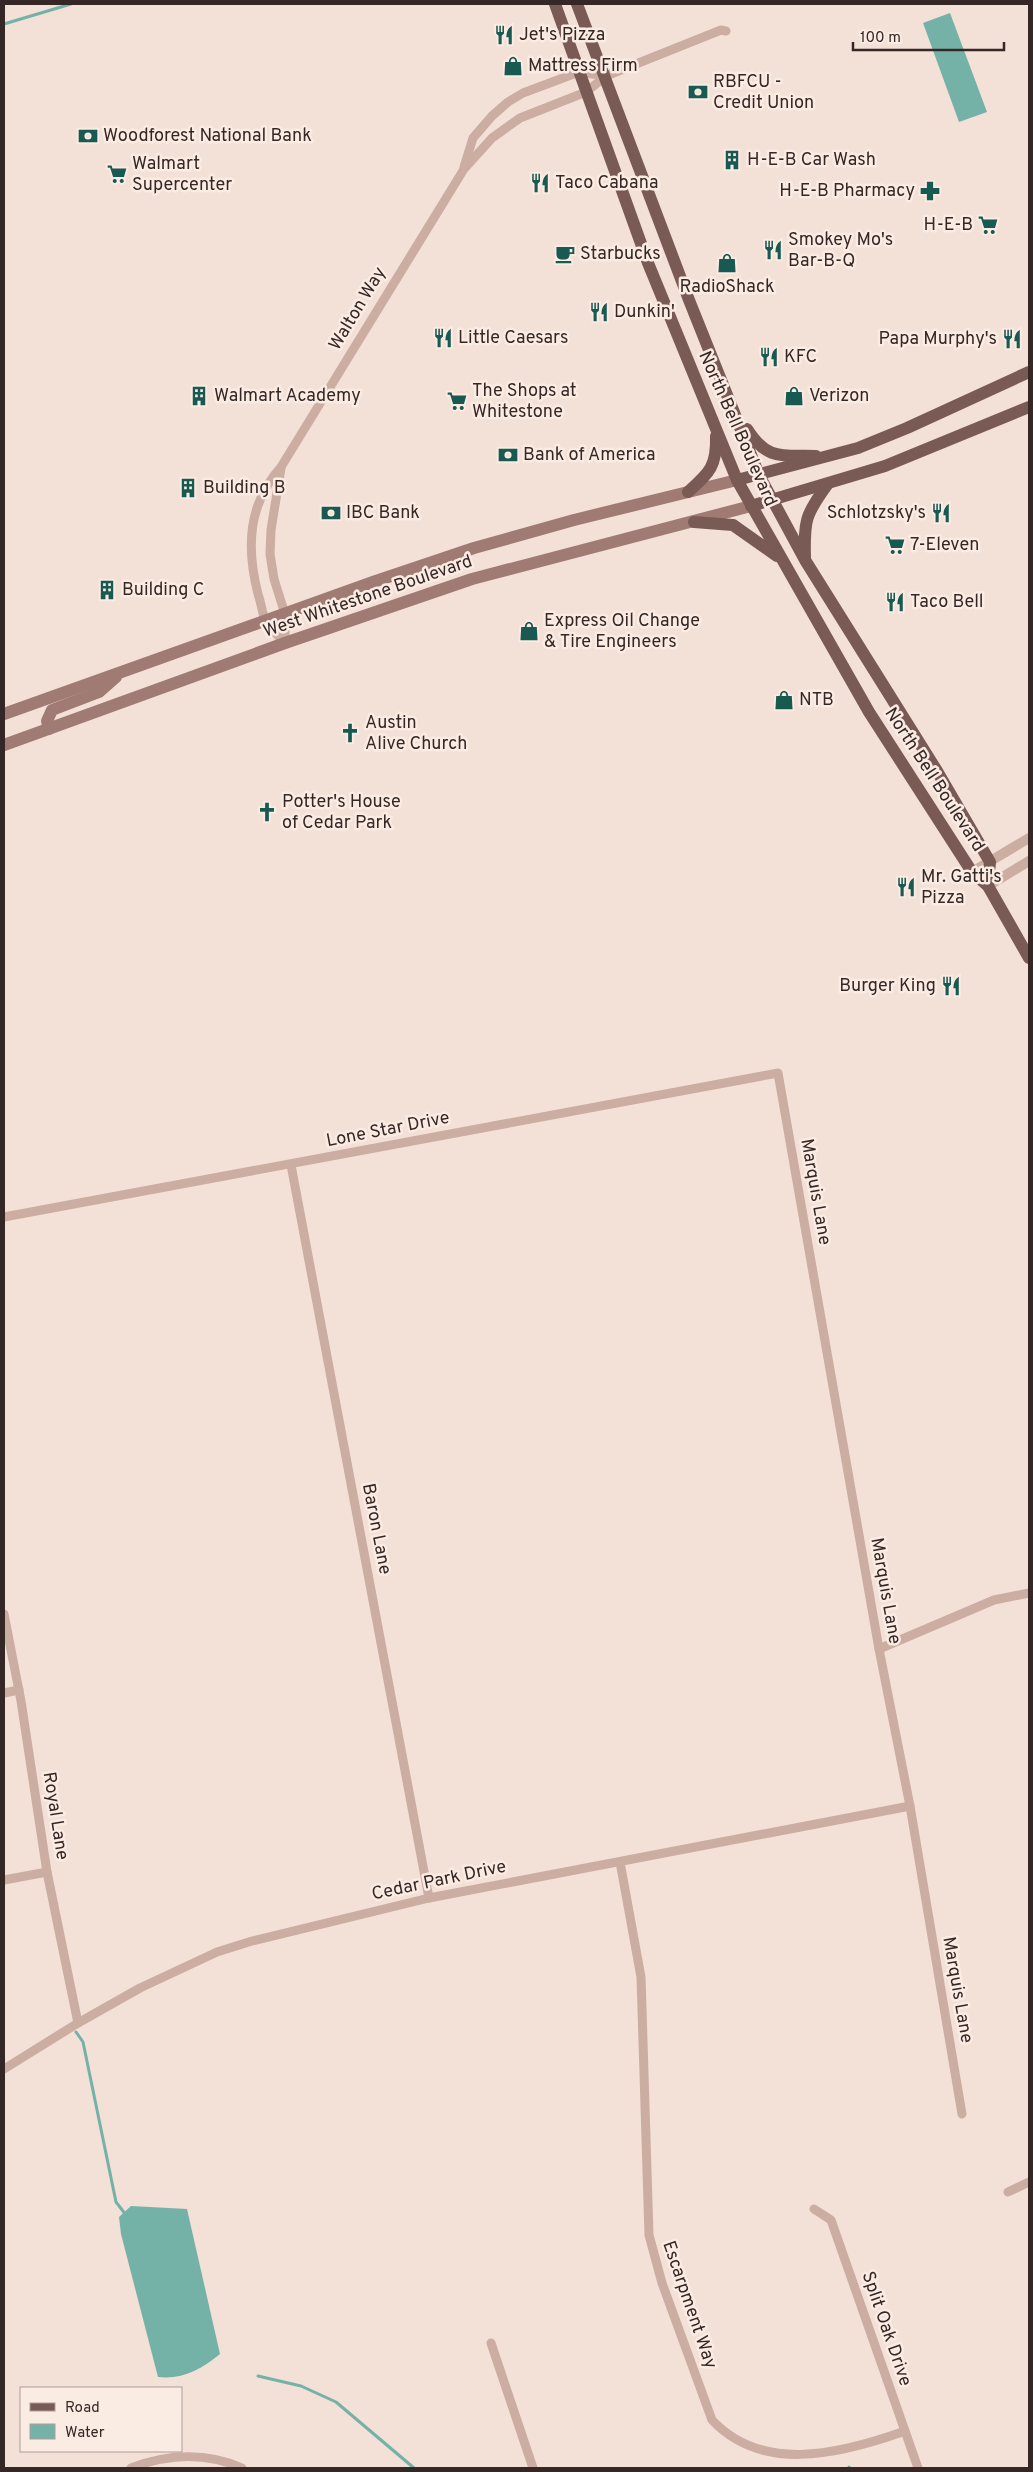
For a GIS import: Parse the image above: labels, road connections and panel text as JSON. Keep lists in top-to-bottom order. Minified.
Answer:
{"streets":{"main road":["North Bell Boulevard","West Whitestone Boulevard"],"street":["Walton Way","Lone Star Drive","Marquis Lane","Baron Lane","Royal Lane","Cedar Park Drive","Escarpment Way","Split Oak Drive"]},"crossings":[["Walton Way","North Bell Boulevard"],["Walton Way","West Whitestone Boulevard"],["North Bell Boulevard","West Whitestone Boulevard"],["Lone Star Drive","Marquis Lane"],["Lone Star Drive","Baron Lane"],["Marquis Lane","Cedar Park Drive"],["Baron Lane","Cedar Park Drive"],["Royal Lane","Cedar Park Drive"],["Cedar Park Drive","Escarpment Way"]],"places":{"restaurant":["Jet's Pizza","Taco Cabana","Smokey Mo's Bar-B-Q","Dunkin'","Little Caesars","Papa Murphy's","KFC","Schlotzsky's","Taco Bell","Mr. Gatti's Pizza","Burger King"],"shop":["Mattress Firm","RadioShack","Verizon","Express Oil Change & Tire Engineers","NTB"],"bank":["RBFCU - Credit Union","Woodforest National Bank","Bank of America","IBC Bank"],"building":["H-E-B Car Wash","Walmart Academy","Building B","Building C"],"supermarket":["Walmart Supercenter","H-E-B","The Shops at Whitestone","7-Eleven"],"pharmacy":["H-E-B Pharmacy"],"cafe":["Starbucks"],"church":["Austin Alive Church","Potter's House of Cedar Park"]},"legend":["Road","Water"],"scale_bar":"100 m"}
